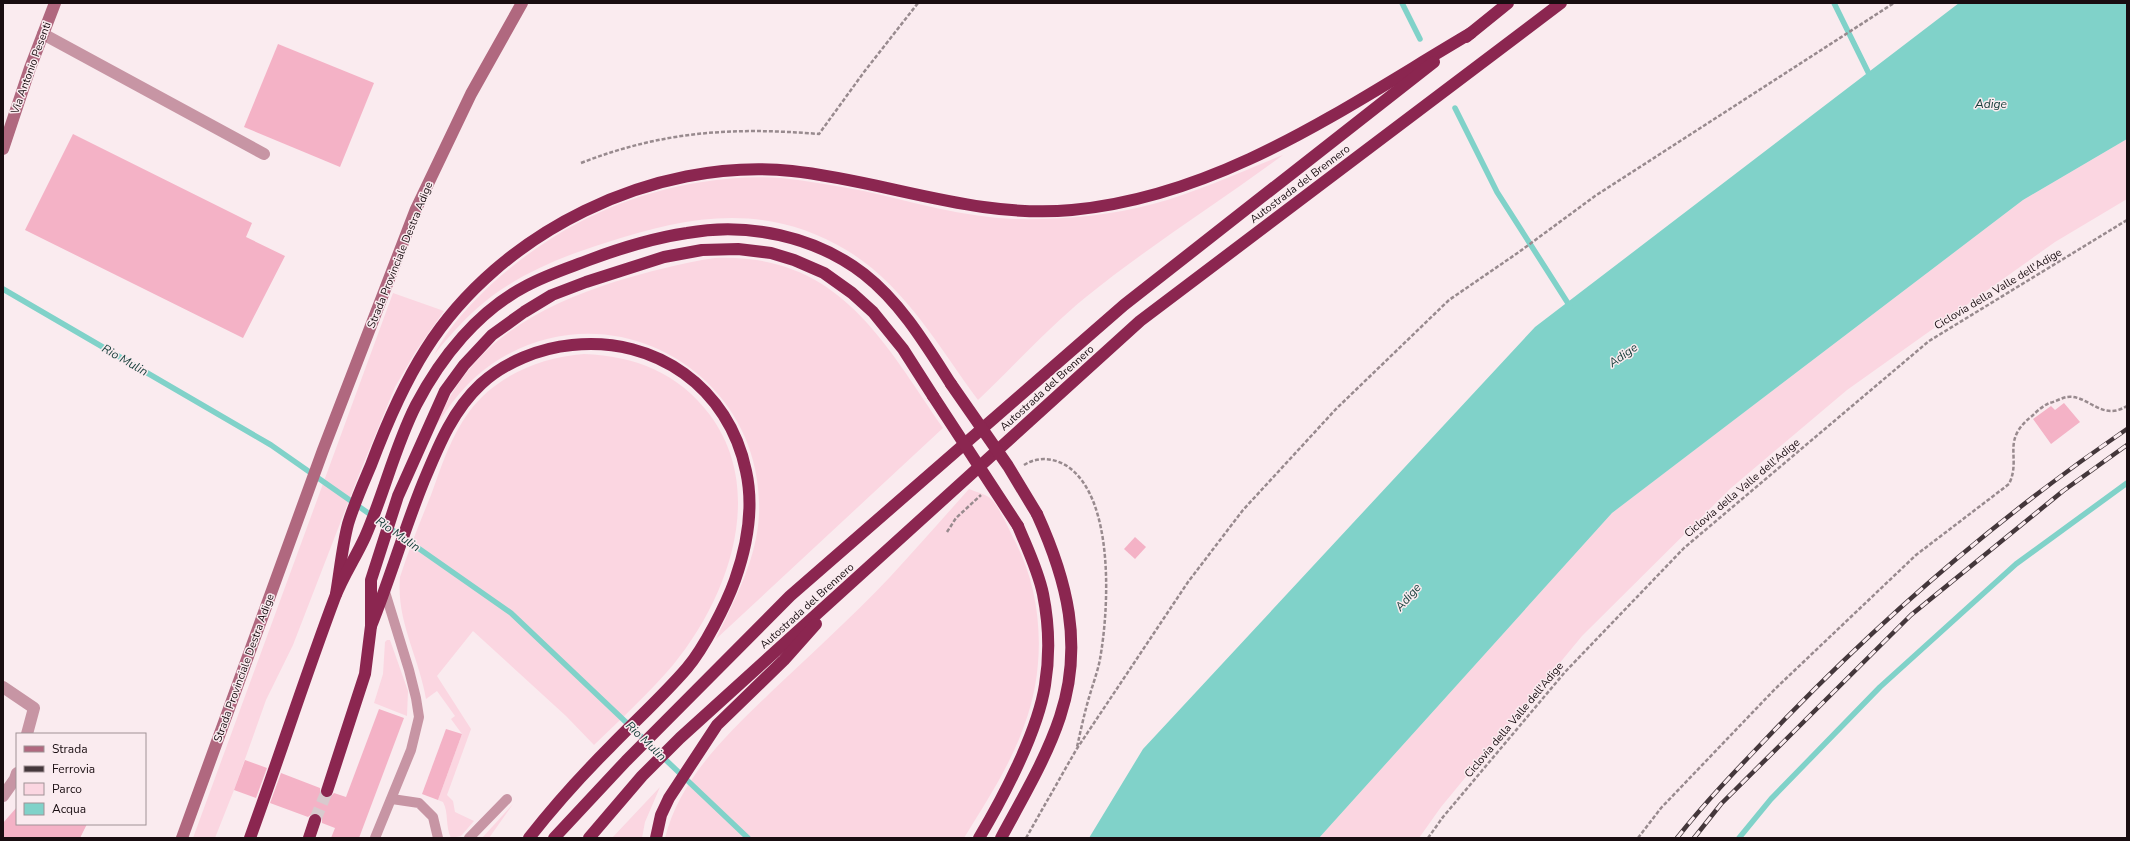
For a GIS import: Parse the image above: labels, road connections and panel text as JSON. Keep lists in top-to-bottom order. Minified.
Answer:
{"streets":{"highway":["Autostrada del Brennero"],"main road":["Via Antonio Pesenti","Strada Provinciale Destra Adige"],"path":["Ciclovia della Valle dell'Adige"]},"water":["Adige","Rio Mulin"],"legend":["Strada","Ferrovia","Parco","Acqua"]}
